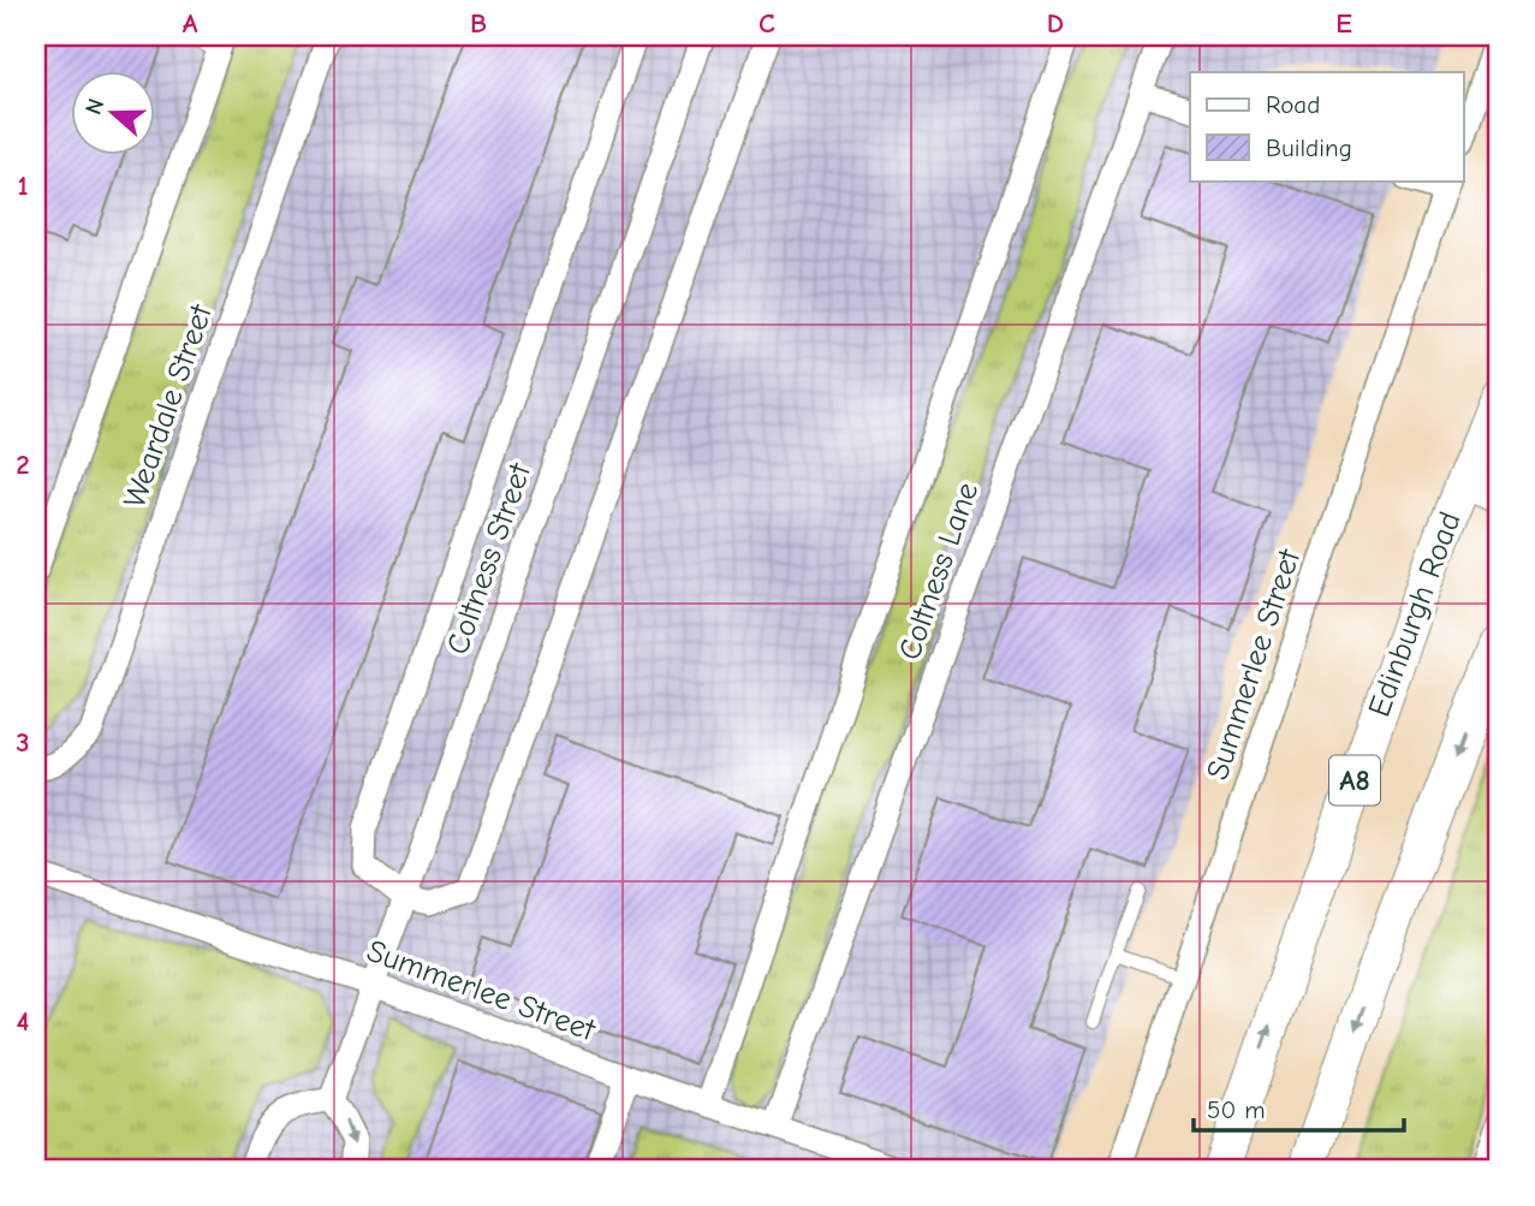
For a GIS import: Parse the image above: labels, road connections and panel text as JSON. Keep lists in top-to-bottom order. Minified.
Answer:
{"streets":{"main road":["Edinburgh Road","A8"],"street":["Weardale Street","Coltness Street","Coltness Lane","Summerlee Street"]},"crossings":[["Coltness Street","Summerlee Street"],["Coltness Lane","Summerlee Street"]],"legend":["Road","Building"],"scale_bar":"50 m","north":"left","grid":{"columns":["A","B","C","D","E"],"rows":["1","2","3","4"]}}
